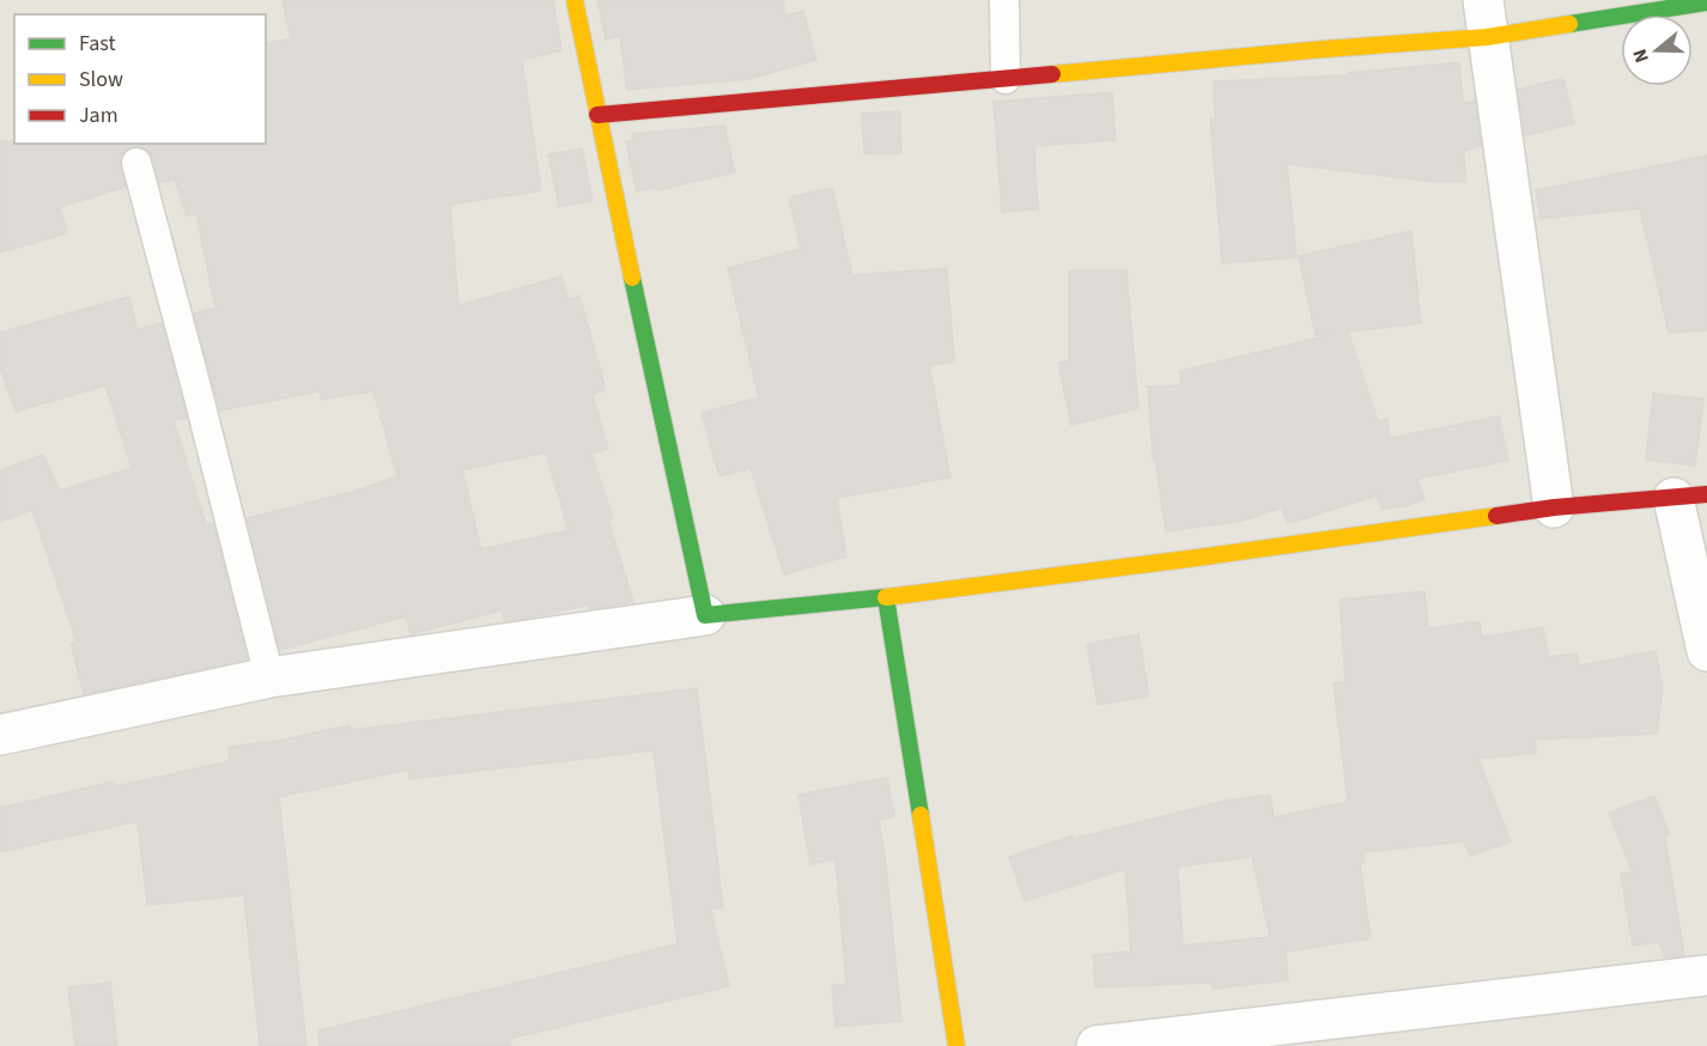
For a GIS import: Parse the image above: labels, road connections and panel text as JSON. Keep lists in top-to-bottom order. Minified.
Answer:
{"legend":["Fast","Slow","Jam"],"north":"left"}
